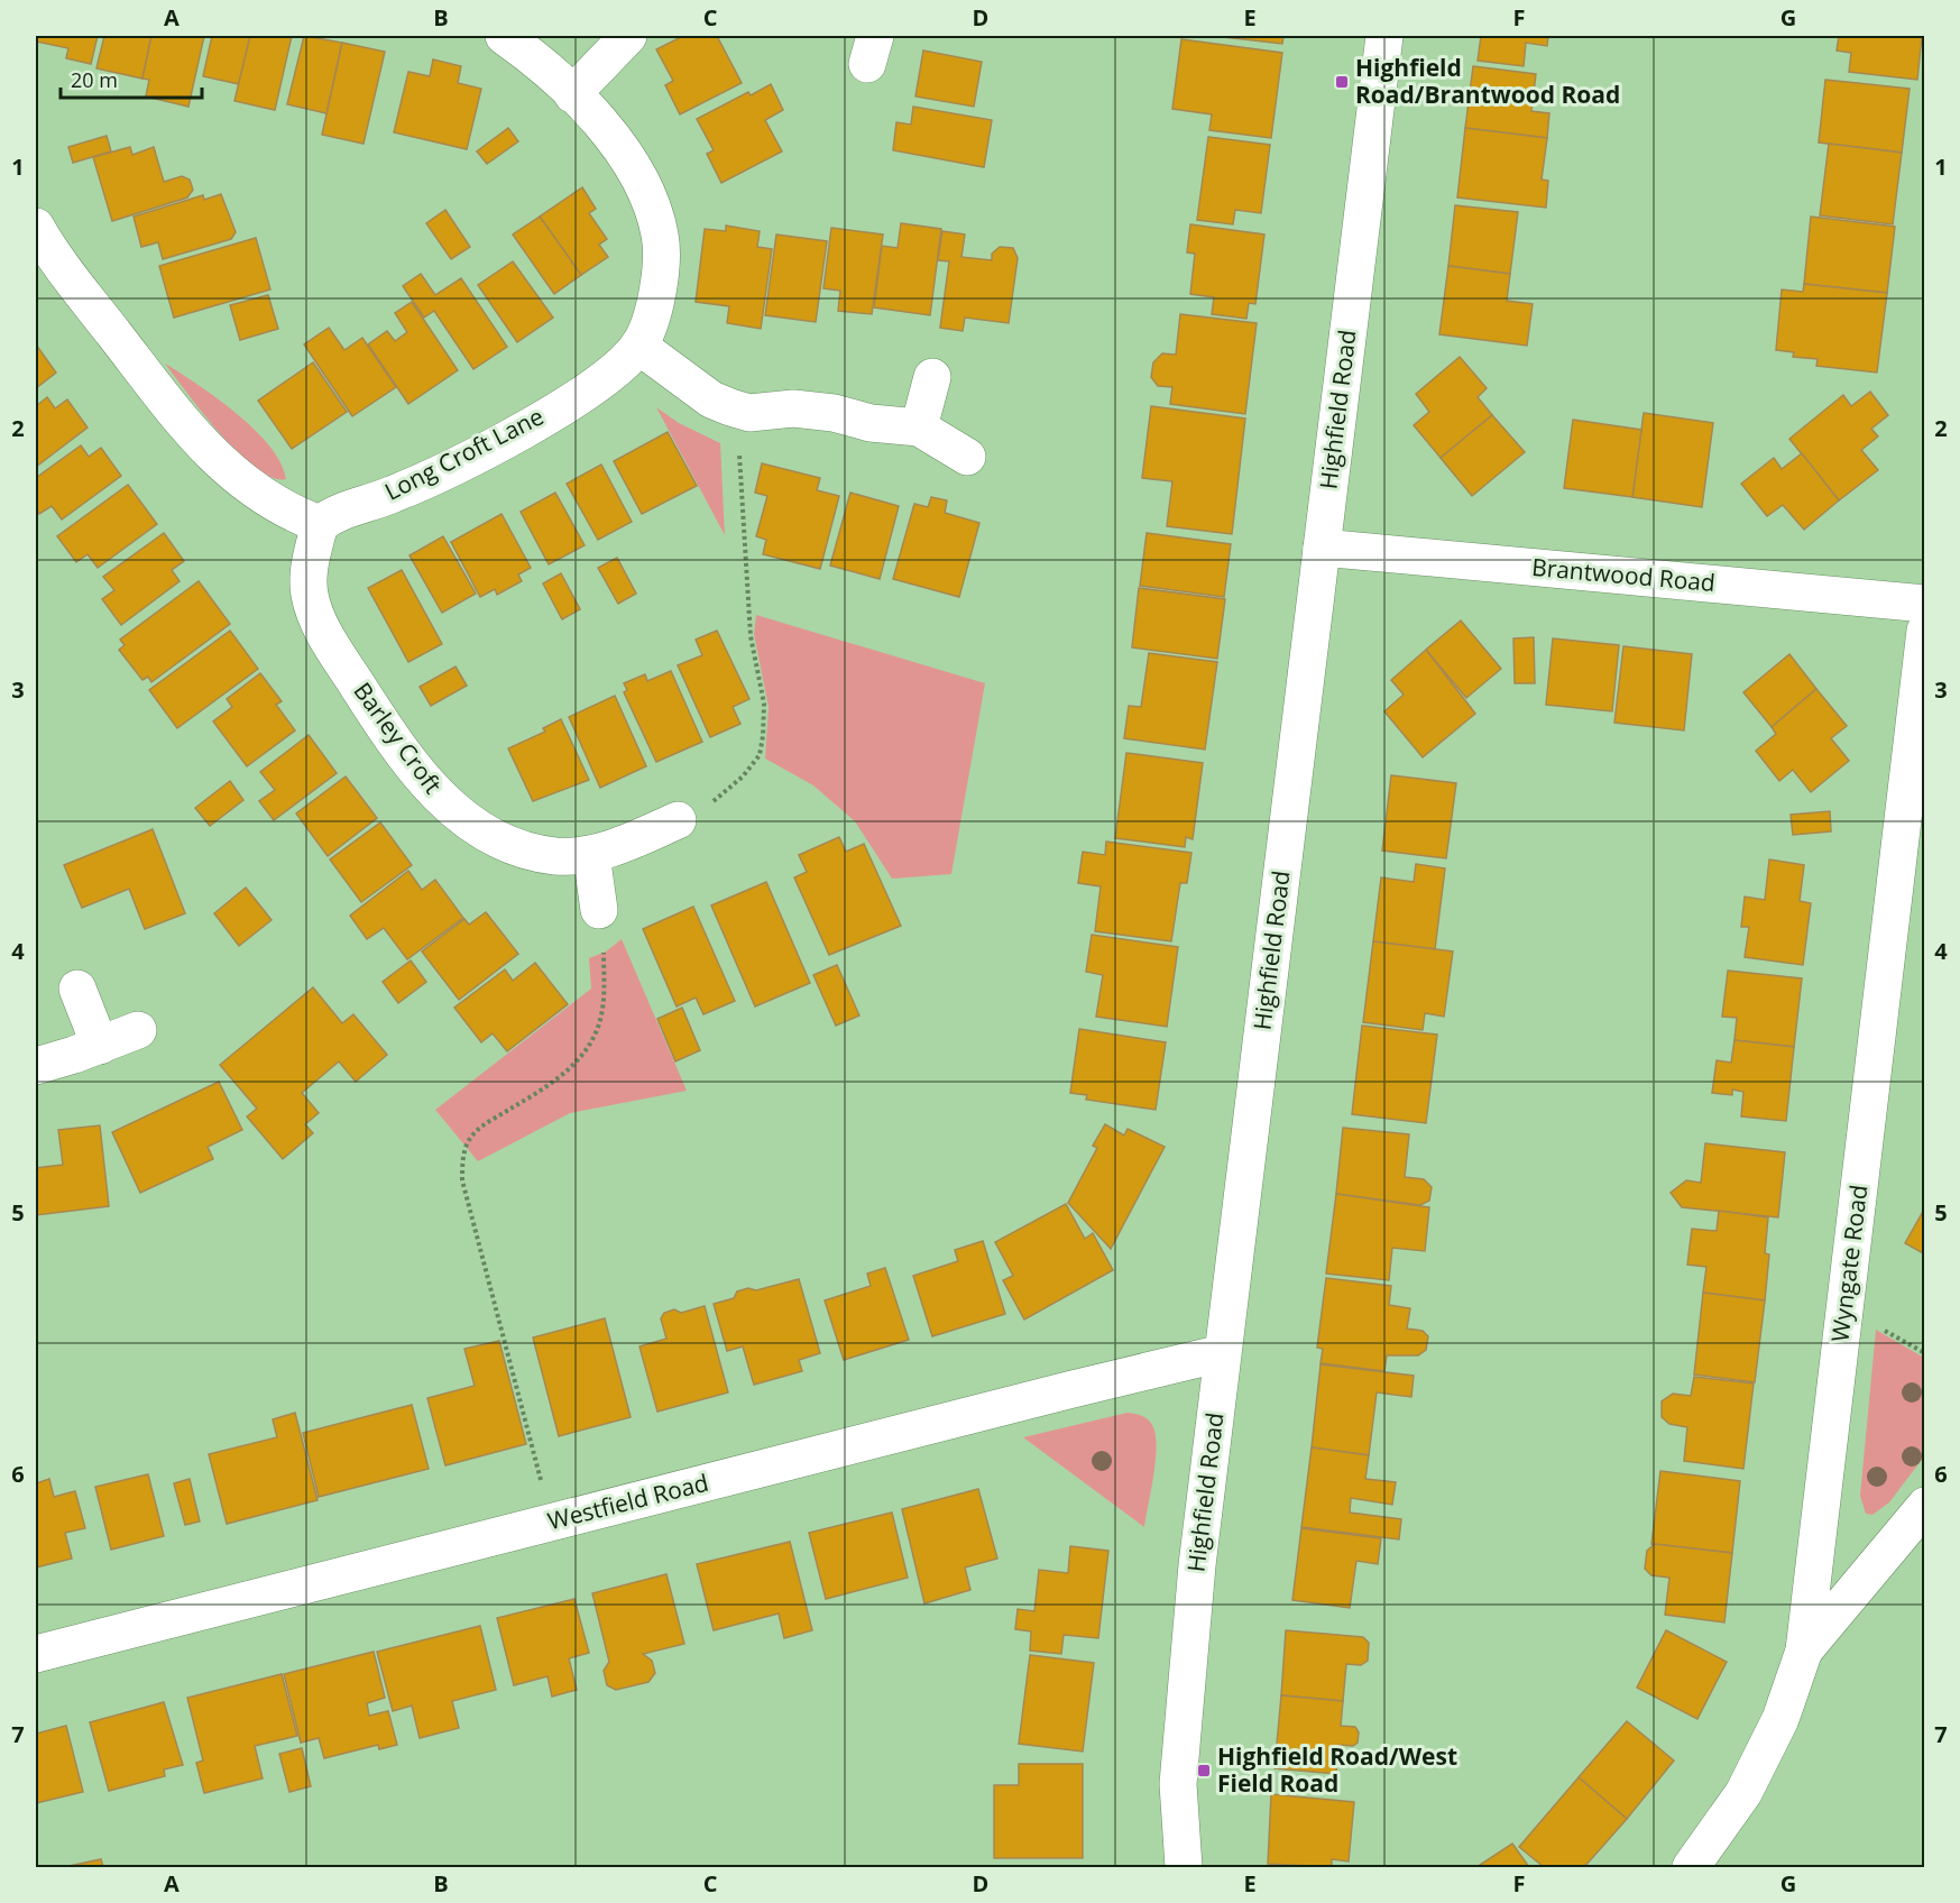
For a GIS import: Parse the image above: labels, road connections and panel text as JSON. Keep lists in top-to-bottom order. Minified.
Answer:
{"streets":{"street":["Highfield Road","Long Croft Lane","Brantwood Road","Barley Croft","Wyngate Road","Westfield Road"]},"crossings":[["Highfield Road","Brantwood Road"],["Highfield Road","Westfield Road"],["Long Croft Lane","Barley Croft"]],"places":{"transit":["Highfield Road/Brantwood Road","Highfield Road/West Field Road"]},"scale_bar":"20 m","grid":{"columns":["A","B","C","D","E","F","G"],"rows":["1","2","3","4","5","6","7"]}}
